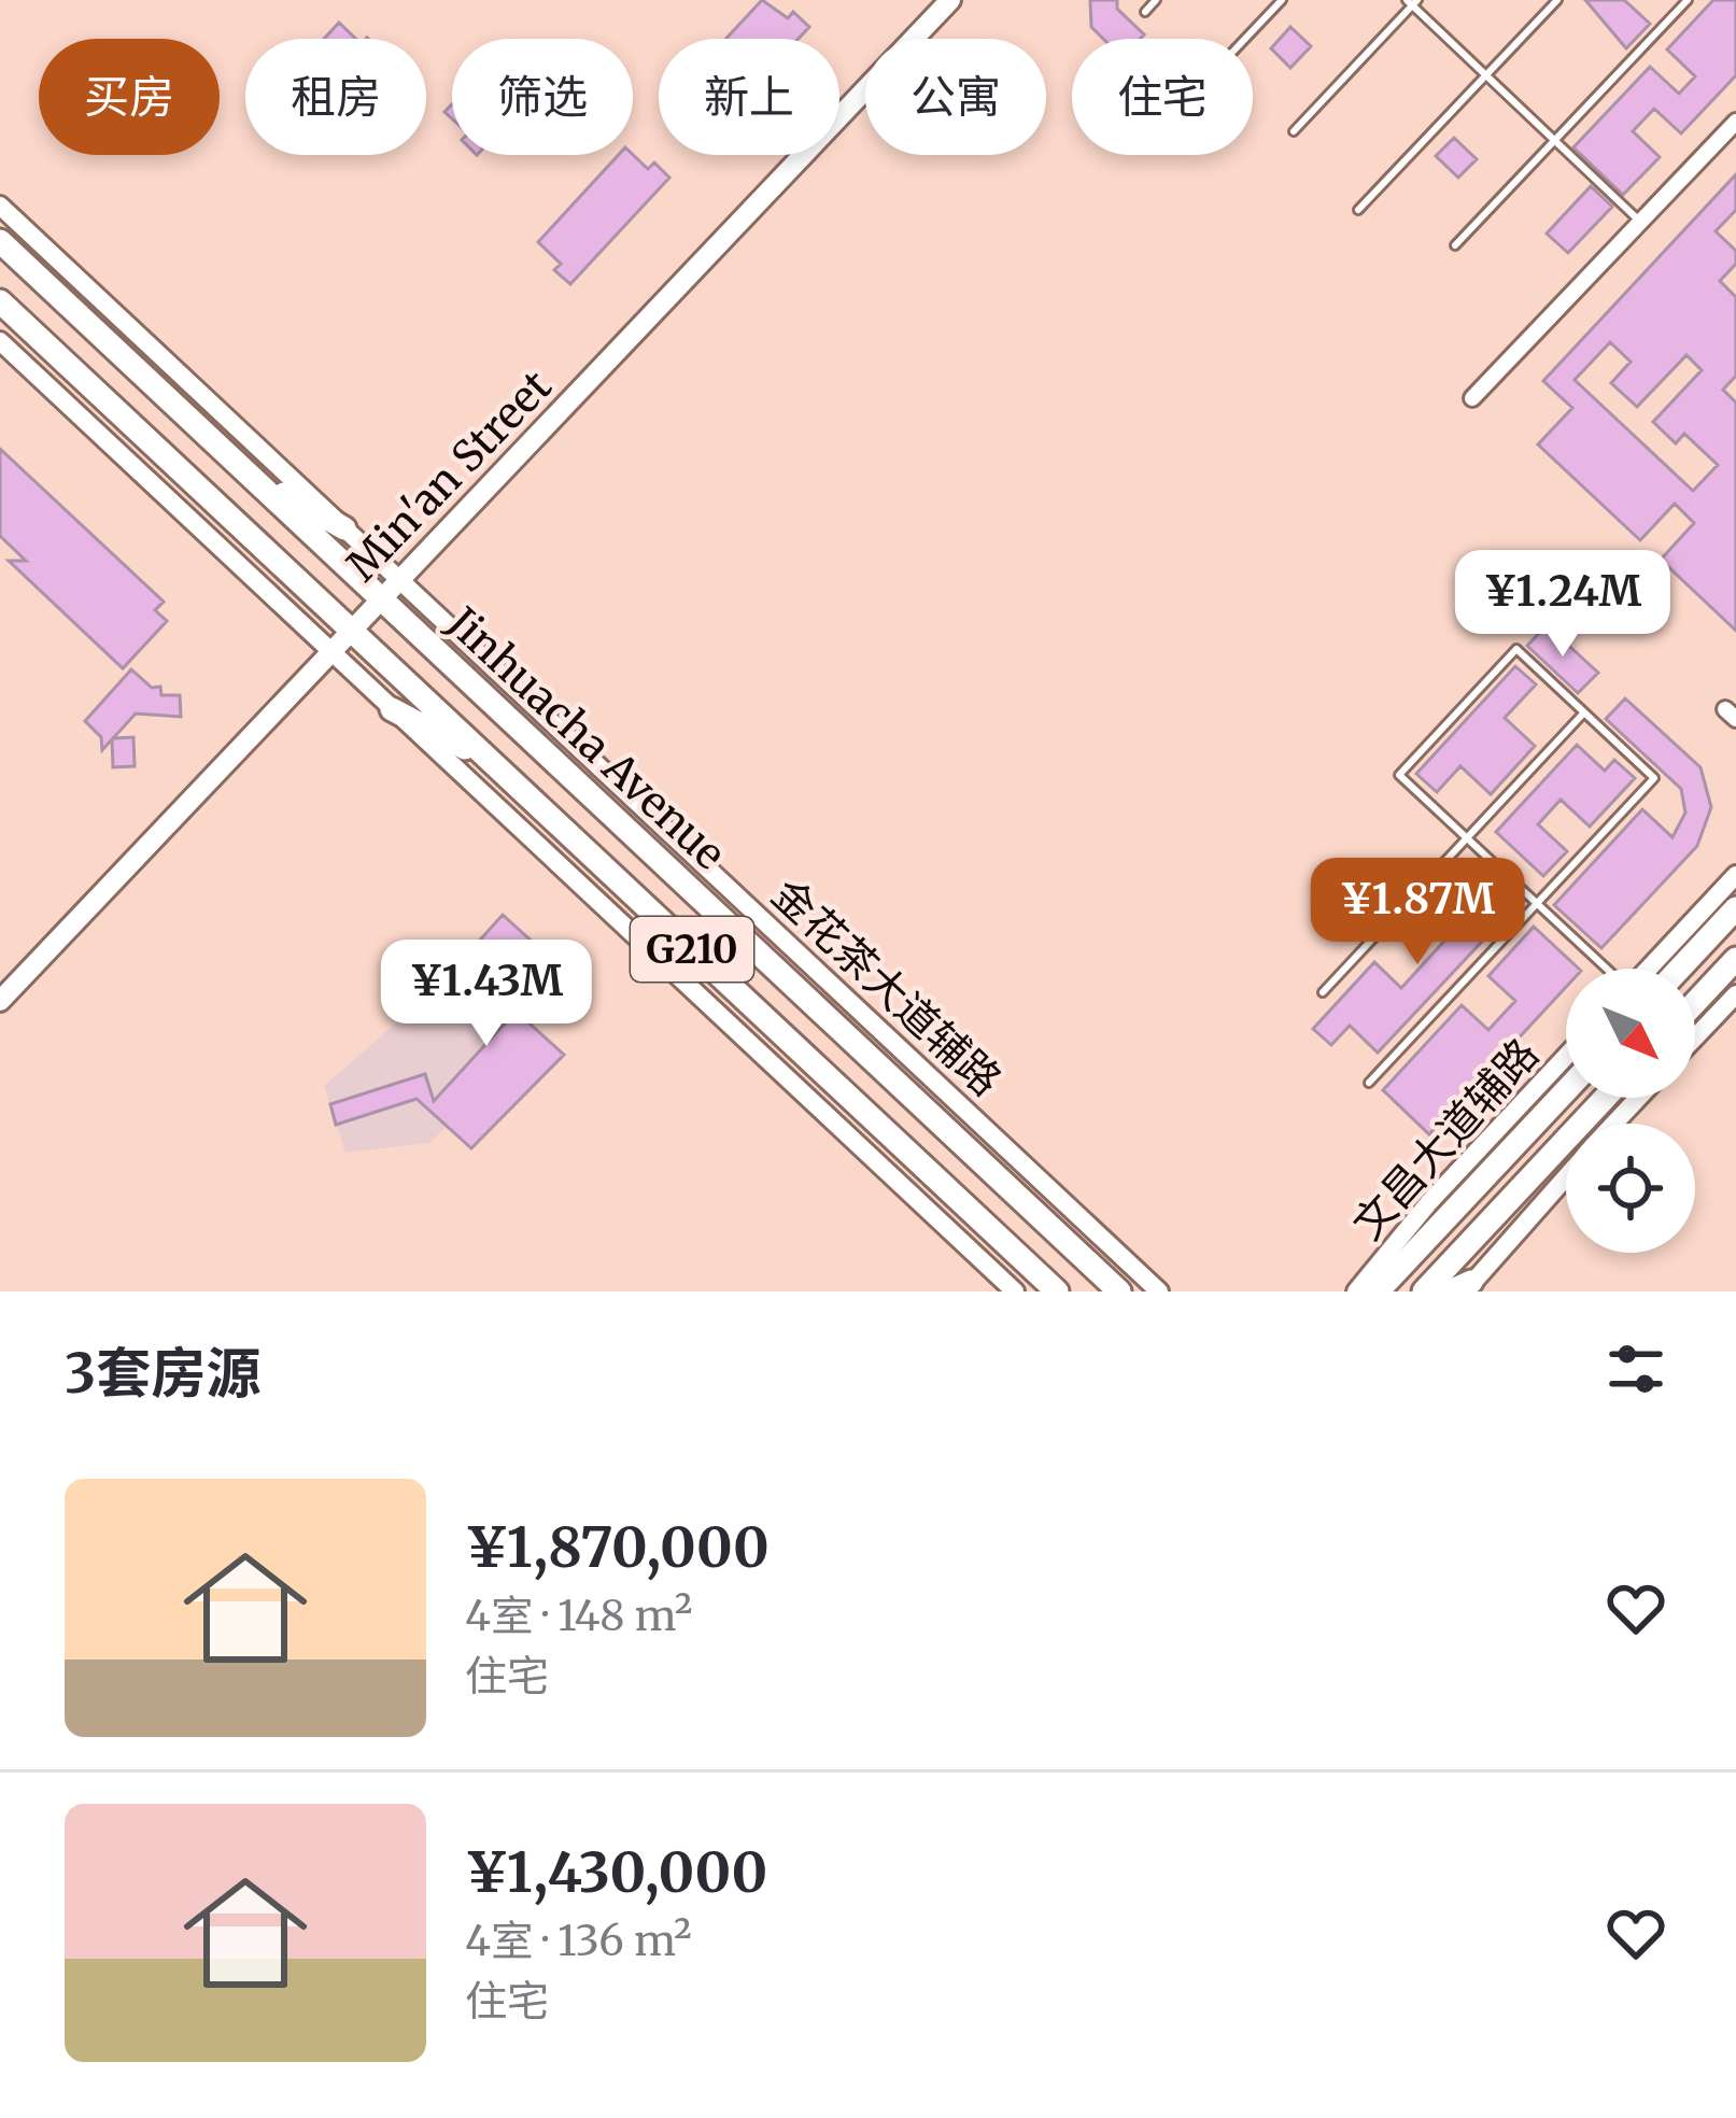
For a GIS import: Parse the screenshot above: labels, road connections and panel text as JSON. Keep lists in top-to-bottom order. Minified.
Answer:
{"streets":{"main road":["Min'an Street","Jinhuacha Avenue","G210"],"street":["金花茶大道辅路","文昌大道辅路"]},"crossings":[["Min'an Street","Jinhuacha Avenue"],["Min'an Street","金花茶大道辅路"]],"north":"bottom right","page":{"chip":["买房","租房","筛选","新上","公寓","住宅"],"price":["¥1.24M","¥1.87M","¥1.43M"],"heading":"3套房源","list":[{"name":"¥1,870,000","note":"4室 · 148 m² · 住宅"},{"name":"¥1,430,000","note":"4室 · 136 m² · 住宅"}]}}
